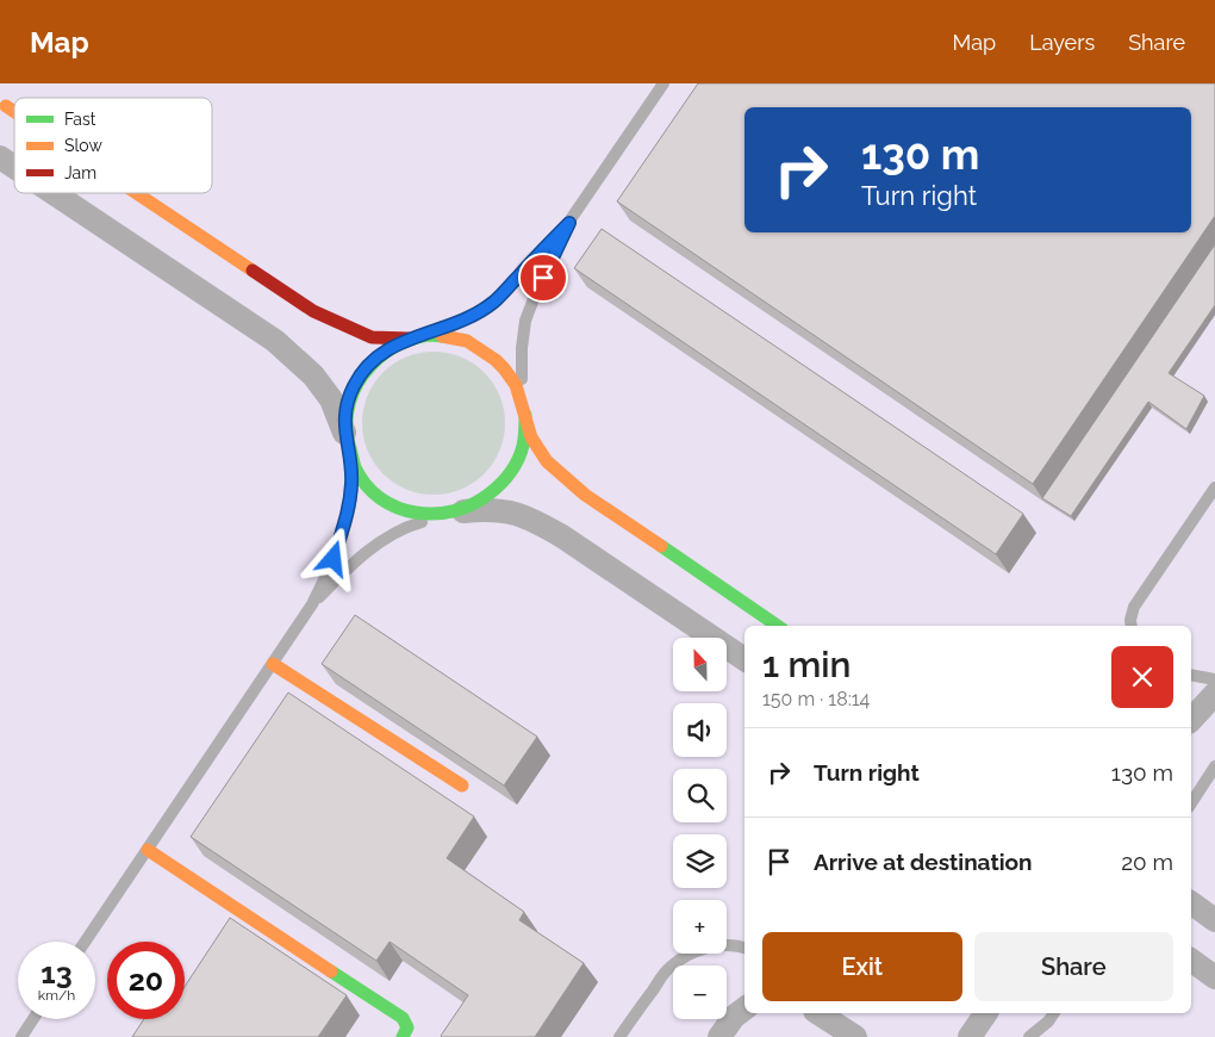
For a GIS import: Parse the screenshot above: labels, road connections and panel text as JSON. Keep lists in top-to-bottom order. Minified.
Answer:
{"legend":["Fast","Slow","Jam"],"north":"top","page":{"header":"Map","nav":["Map","Layers","Share"],"turn":["130 m","Turn right"],"heading":["1 min","150 m · 18:14"],"map_buttons":["+","−"],"list":[{"name":"Turn right","value":"130 m"},{"name":"Arrive at destination","value":"20 m"}],"buttons":["Exit","Share"],"speed":"13 km/h","limit":"20"}}
